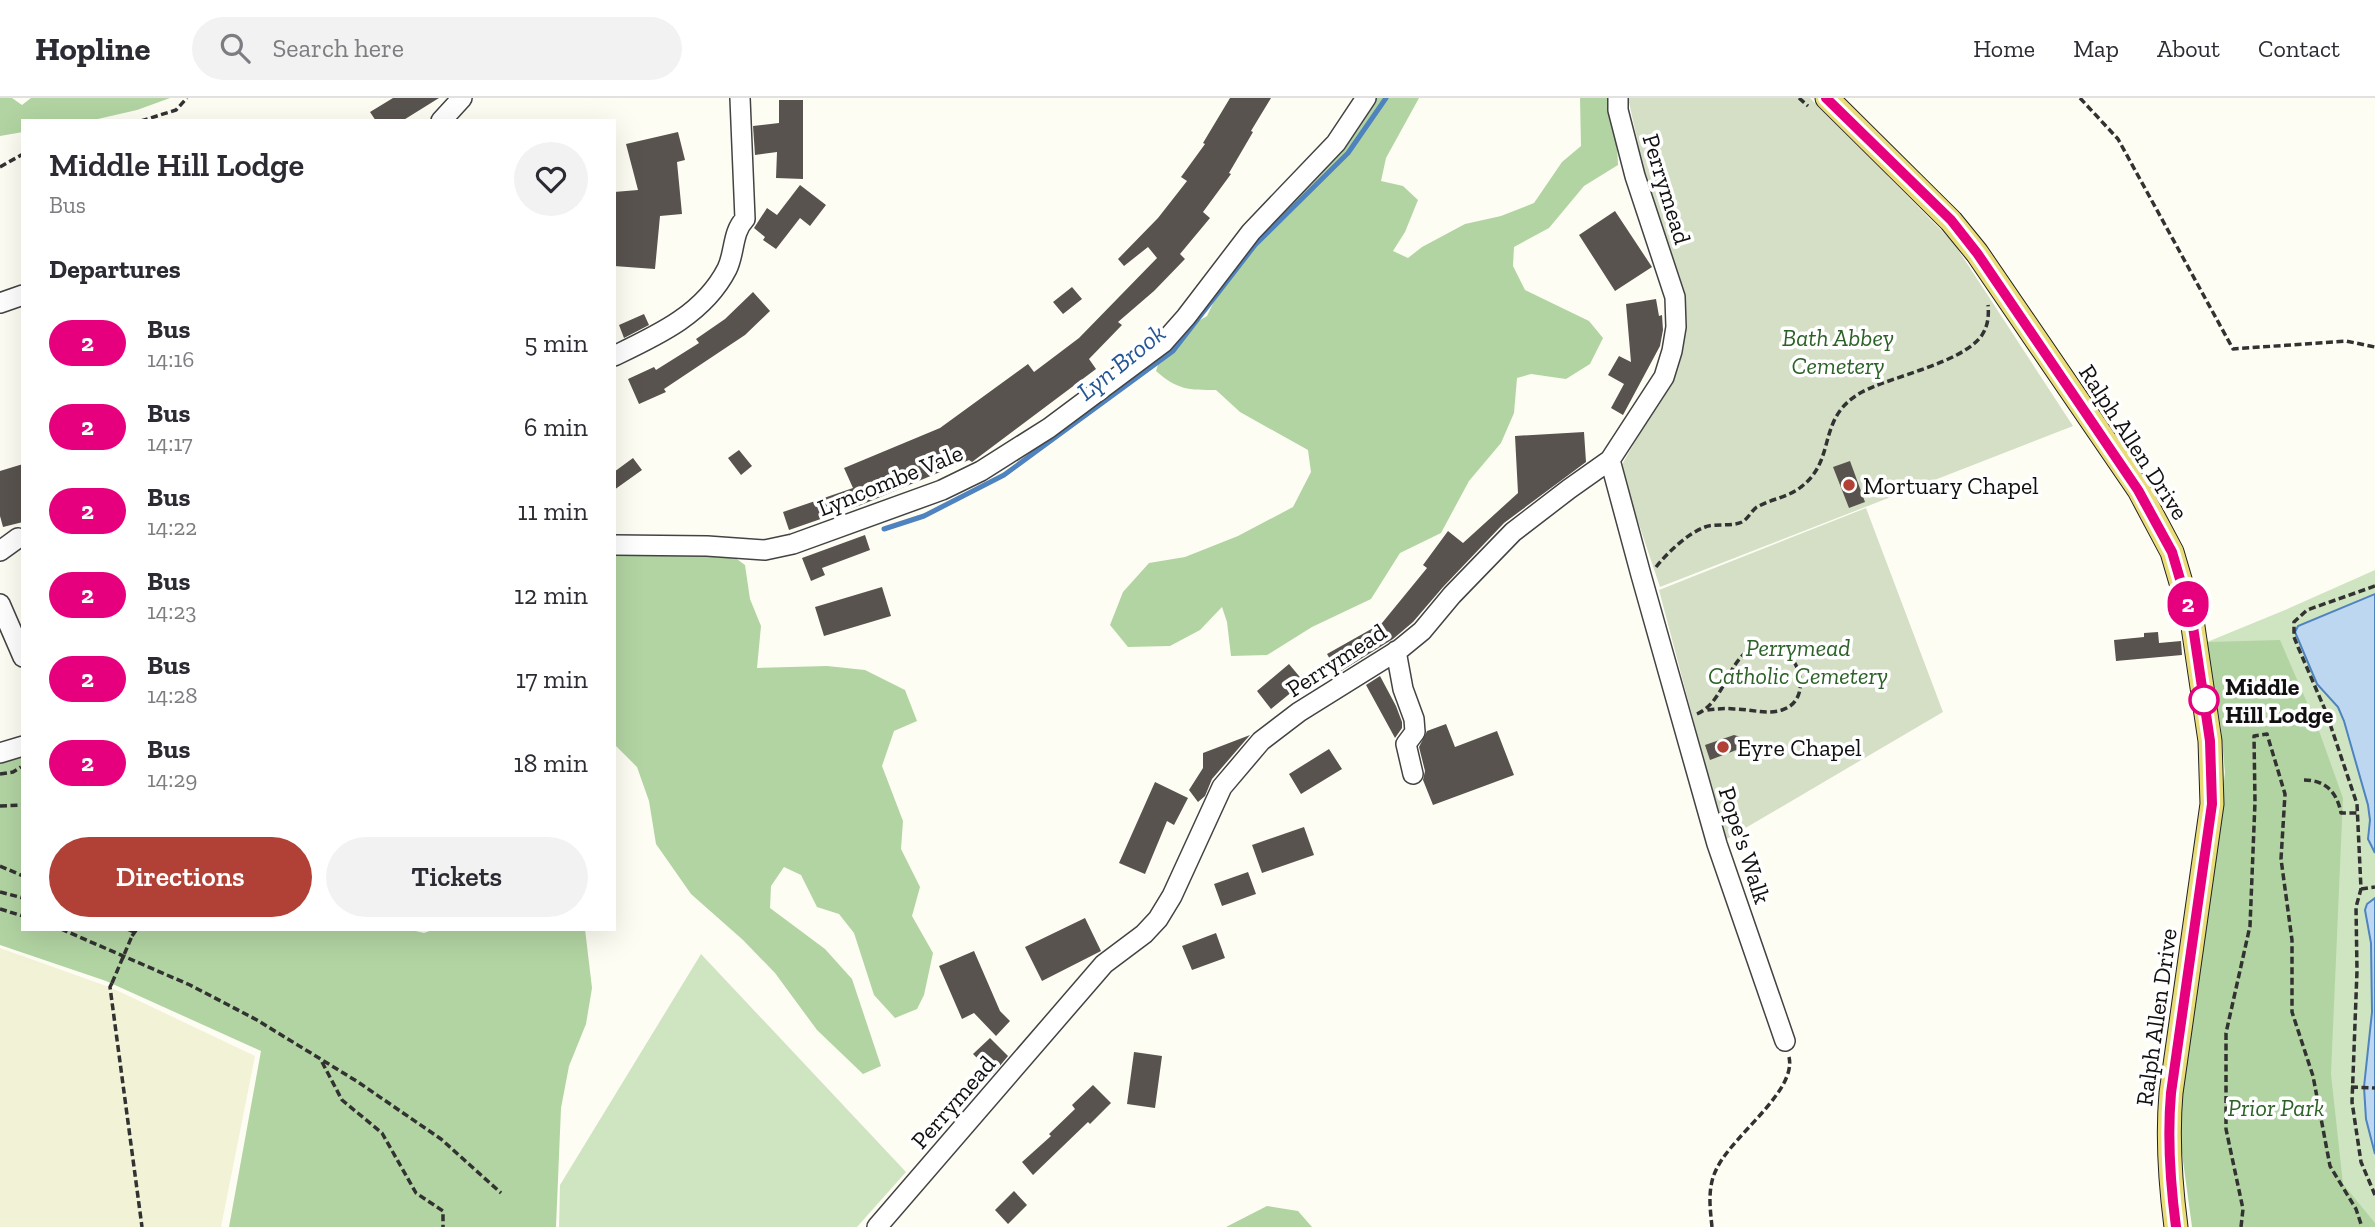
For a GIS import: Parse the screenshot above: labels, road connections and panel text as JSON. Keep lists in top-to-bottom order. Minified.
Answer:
{"streets":{"main road":["Ralph Allen Drive"],"street":["Perrymead","Lyncombe Vale","Pope's Walk"]},"crossings":[["Perrymead","Pope's Walk"]],"water":["Lyn Brook"],"parks":["Bath Abbey Cemetery","Perrymead Catholic Cemetery","Prior Park"],"places":["Mortuary Chapel","Middle Hill Lodge","Eyre Chapel"],"lines":["bus line 2"],"page":{"header":"Hopline","search":"Search here","nav":["Home","Map","About","Contact"],"on_map":"2","heading":[["Middle Hill Lodge","Bus"],"Departures"],"list":[{"mark":"2","name":"Bus","note":"14:16","value":"5 min"},{"mark":"2","name":"Bus","note":"14:17","value":"6 min"},{"mark":"2","name":"Bus","note":"14:22","value":"11 min"},{"mark":"2","name":"Bus","note":"14:23","value":"12 min"},{"mark":"2","name":"Bus","note":"14:28","value":"17 min"},{"mark":"2","name":"Bus","note":"14:29","value":"18 min"}],"buttons":["Directions","Tickets"]}}
